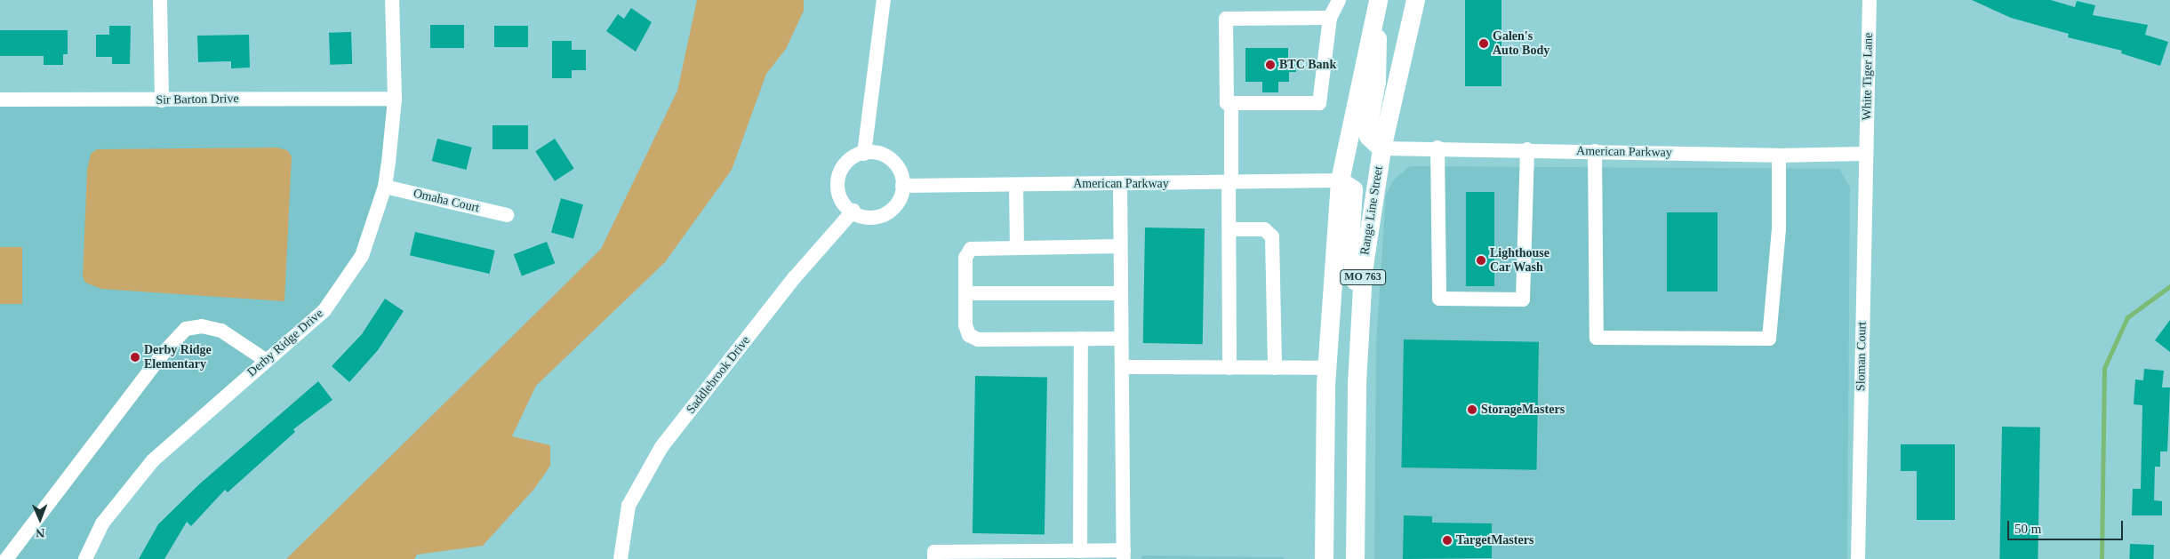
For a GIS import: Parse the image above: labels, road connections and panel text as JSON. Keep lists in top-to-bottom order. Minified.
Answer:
{"streets":{"main road":["Range Line Street","MO 763"],"street":["White Tiger Lane","Sir Barton Drive","American Parkway","Omaha Court","Derby Ridge Drive","Sloman Court","Saddlebrook Drive"]},"crossings":[["White Tiger Lane","American Parkway"],["White Tiger Lane","Sloman Court"],["Sir Barton Drive","Derby Ridge Drive"],["American Parkway","Range Line Street"],["American Parkway","MO 763"],["American Parkway","Sloman Court"],["American Parkway","Saddlebrook Drive"],["Omaha Court","Derby Ridge Drive"]],"places":["Galen's Auto Body","BTC Bank","Lighthouse Car Wash","Derby Ridge Elementary","StorageMasters","TargetMasters"],"scale_bar":"50 m","north":"bottom"}
